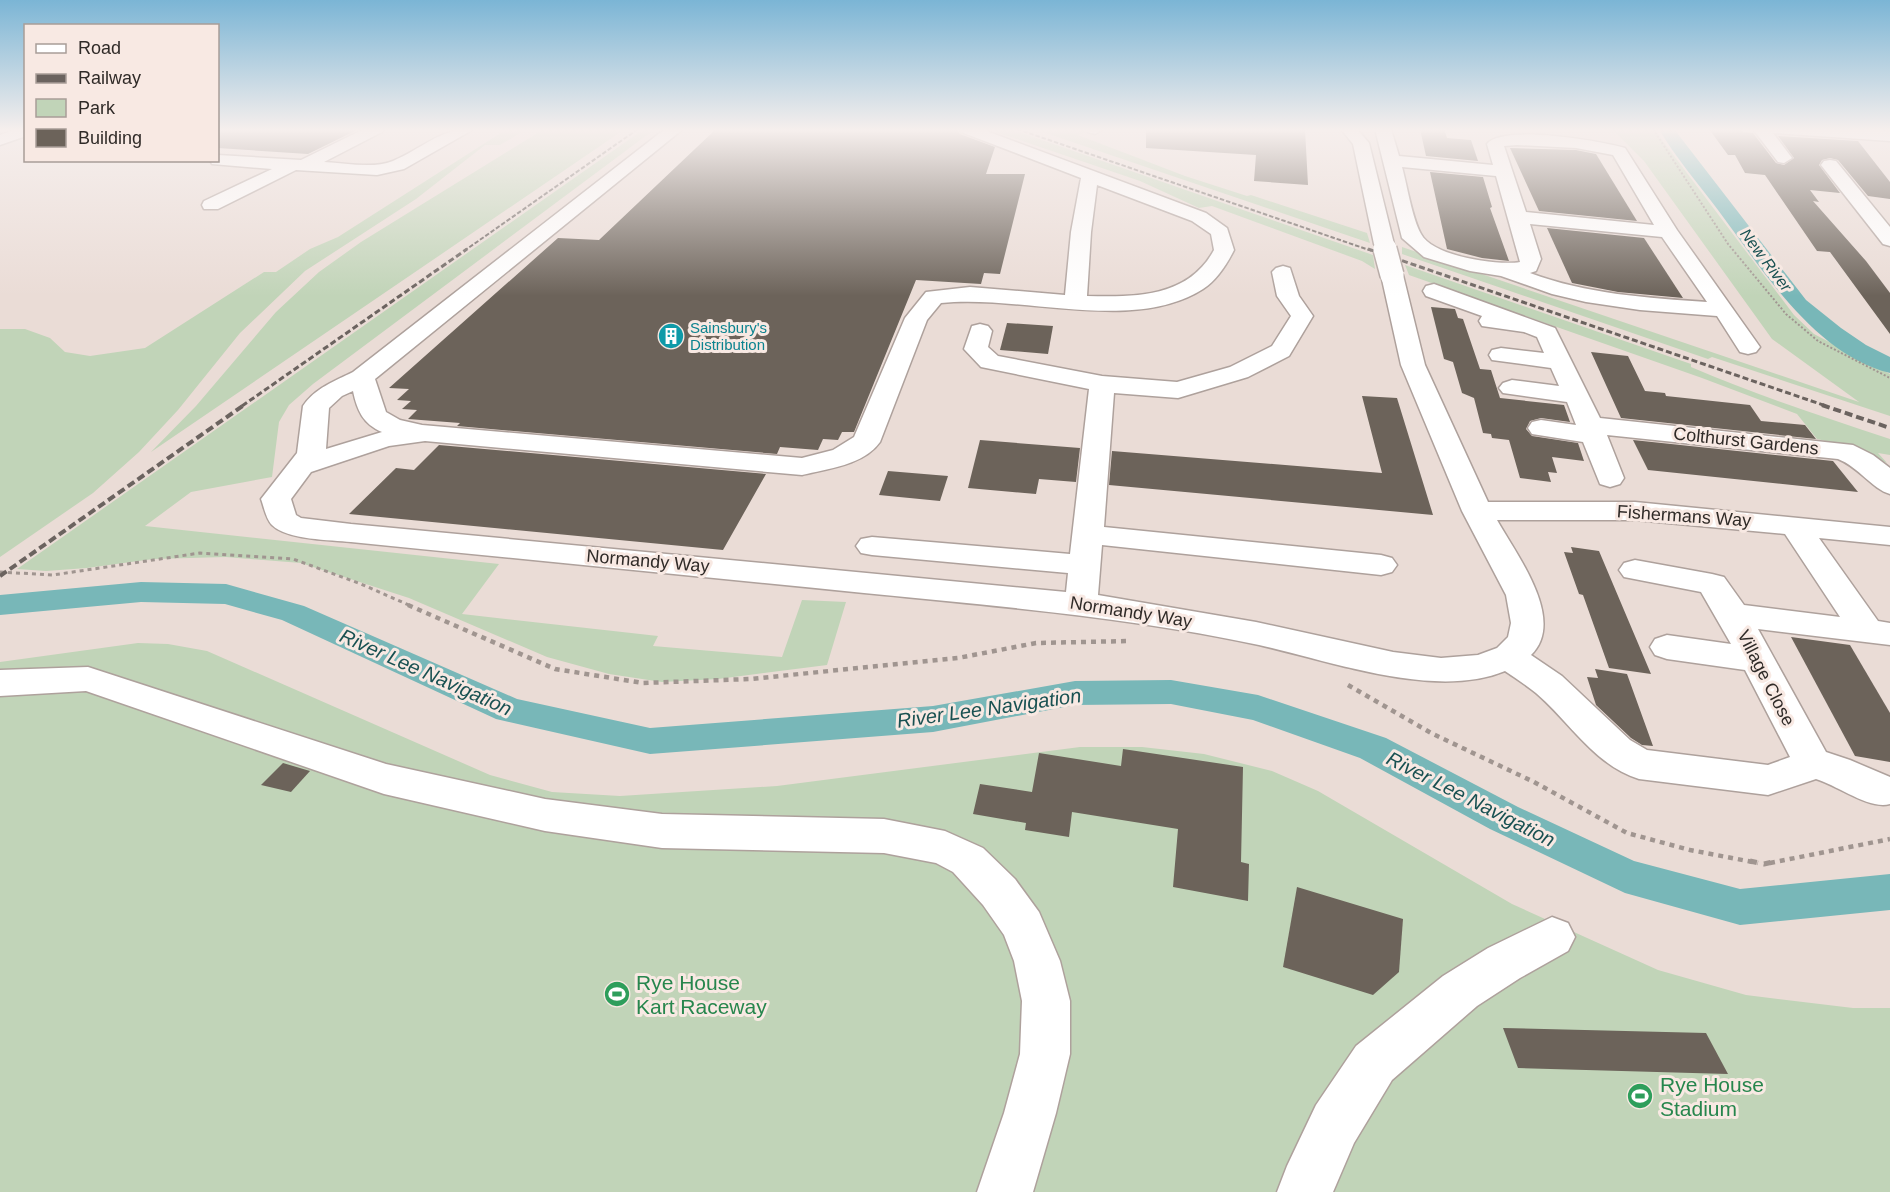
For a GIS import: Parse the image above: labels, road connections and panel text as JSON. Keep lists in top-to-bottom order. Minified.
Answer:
{"streets":{"street":["Colthurst Gardens","Fishermans Way","Normandy Way","Village Close"]},"crossings":[["Fishermans Way","Village Close"]],"water":["New River","River Lee Navigation"],"places":{"building":["Sainsbury's Distribution"],"sports":["Rye House Kart Raceway","Rye House Stadium"]},"legend":["Road","Railway","Park","Building"]}
